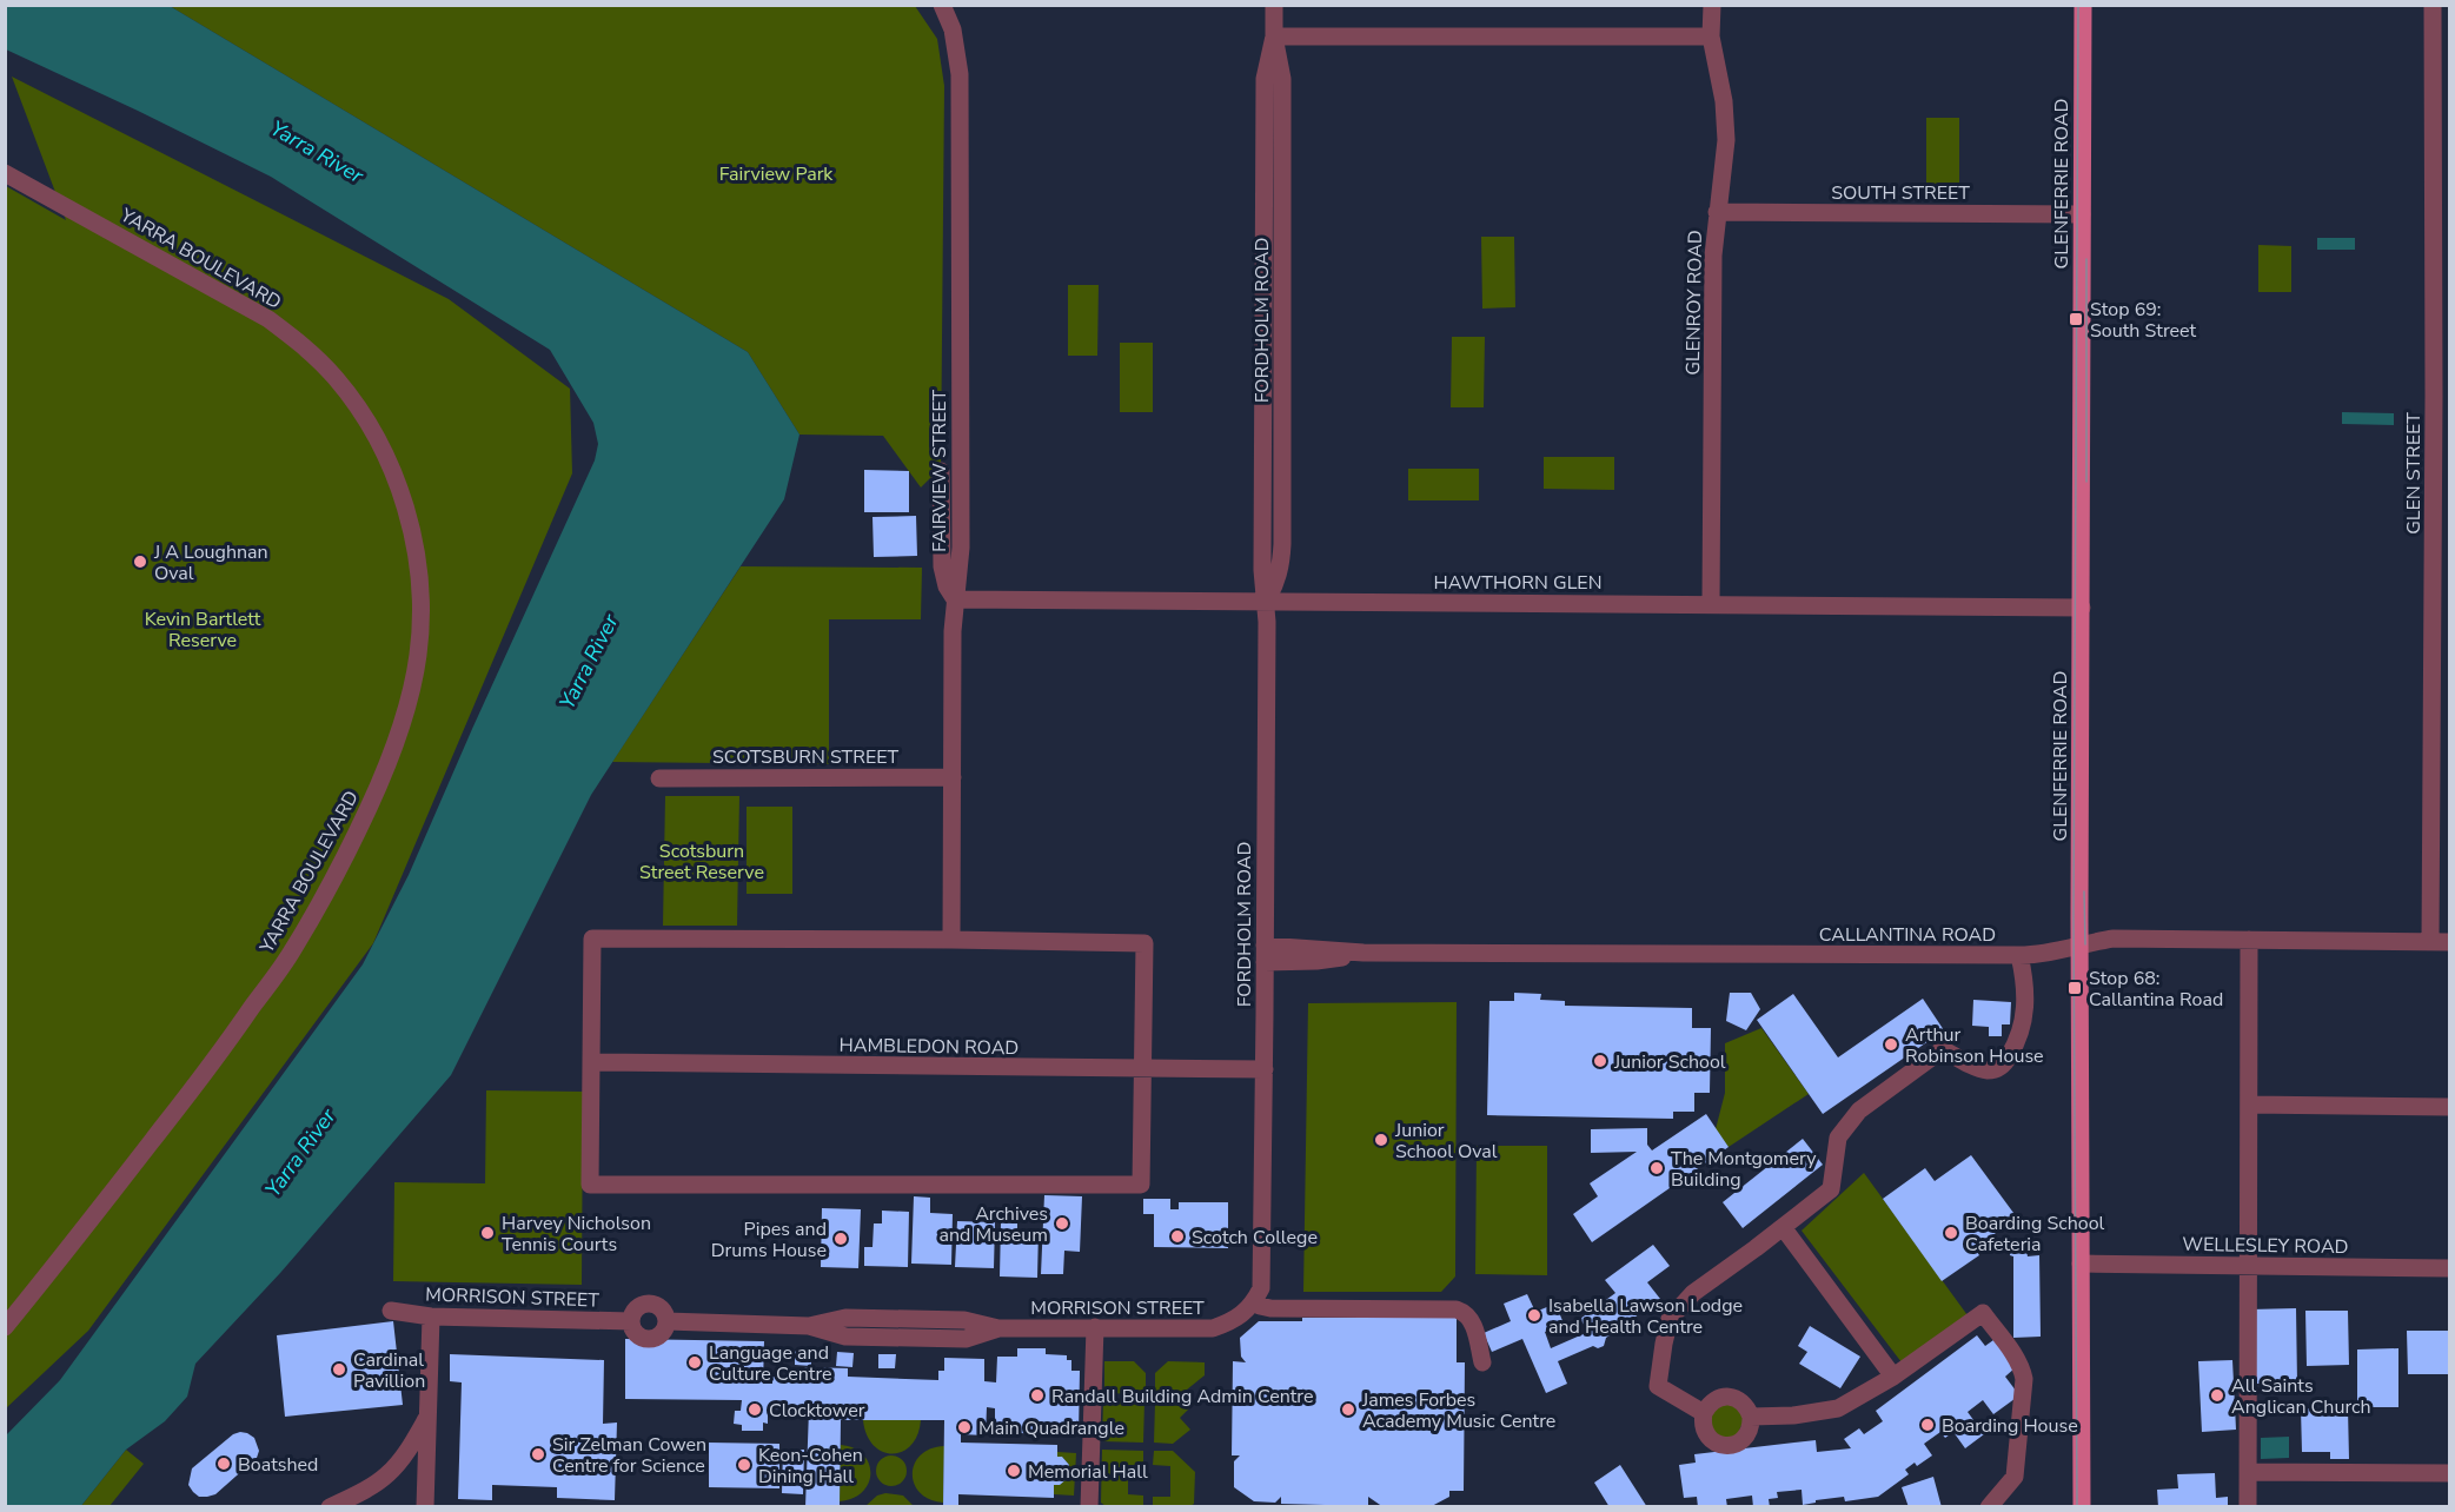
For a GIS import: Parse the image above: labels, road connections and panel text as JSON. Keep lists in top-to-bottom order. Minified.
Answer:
{"streets":{"main road":["GLENFERRIE ROAD"],"street":["SOUTH STREET","YARRA BOULEVARD","GLENROY ROAD","FORDHOLM ROAD","FAIRVIEW STREET","GLEN STREET","HAWTHORN GLEN","SCOTSBURN STREET","CALLANTINA ROAD","HAMBLEDON ROAD","WELLESLEY ROAD","MORRISON STREET"]},"crossings":[["GLENFERRIE ROAD","SOUTH STREET"],["GLENFERRIE ROAD","HAWTHORN GLEN"],["GLENFERRIE ROAD","CALLANTINA ROAD"],["GLENFERRIE ROAD","WELLESLEY ROAD"],["SOUTH STREET","GLENROY ROAD"],["GLENROY ROAD","HAWTHORN GLEN"],["FORDHOLM ROAD","HAWTHORN GLEN"],["FORDHOLM ROAD","CALLANTINA ROAD"],["FORDHOLM ROAD","HAMBLEDON ROAD"],["FORDHOLM ROAD","MORRISON STREET"],["FAIRVIEW STREET","HAWTHORN GLEN"],["FAIRVIEW STREET","SCOTSBURN STREET"],["GLEN STREET","CALLANTINA ROAD"]],"water":["Yarra River"],"parks":["Fairview Park","Kevin Bartlett Reserve","Scotsburn Street Reserve"],"places":{"transit":["Stop 69: South Street","Stop 68: Callantina Road"],"other":["J A Loughnan Oval","Arthur Robinson House","Junior School","Junior School Oval","The Montgomery Building","Archives and Museum","Harvey Nicholson Tennis Courts","Boarding School Cafeteria","Scotch College","Pipes and Drums House","Isabella Lawson Lodge and Health Centre","Language and Culture Centre","Cardinal Pavillion","Randall Building Admin Centre","All Saints Anglican Church","Clocktower","James Forbes Academy Music Centre","Boarding House","Main Quadrangle","Sir Zelman Cowen Centre for Science","Boatshed","Keon-Cohen Dining Hall","Memorial Hall"]}}
